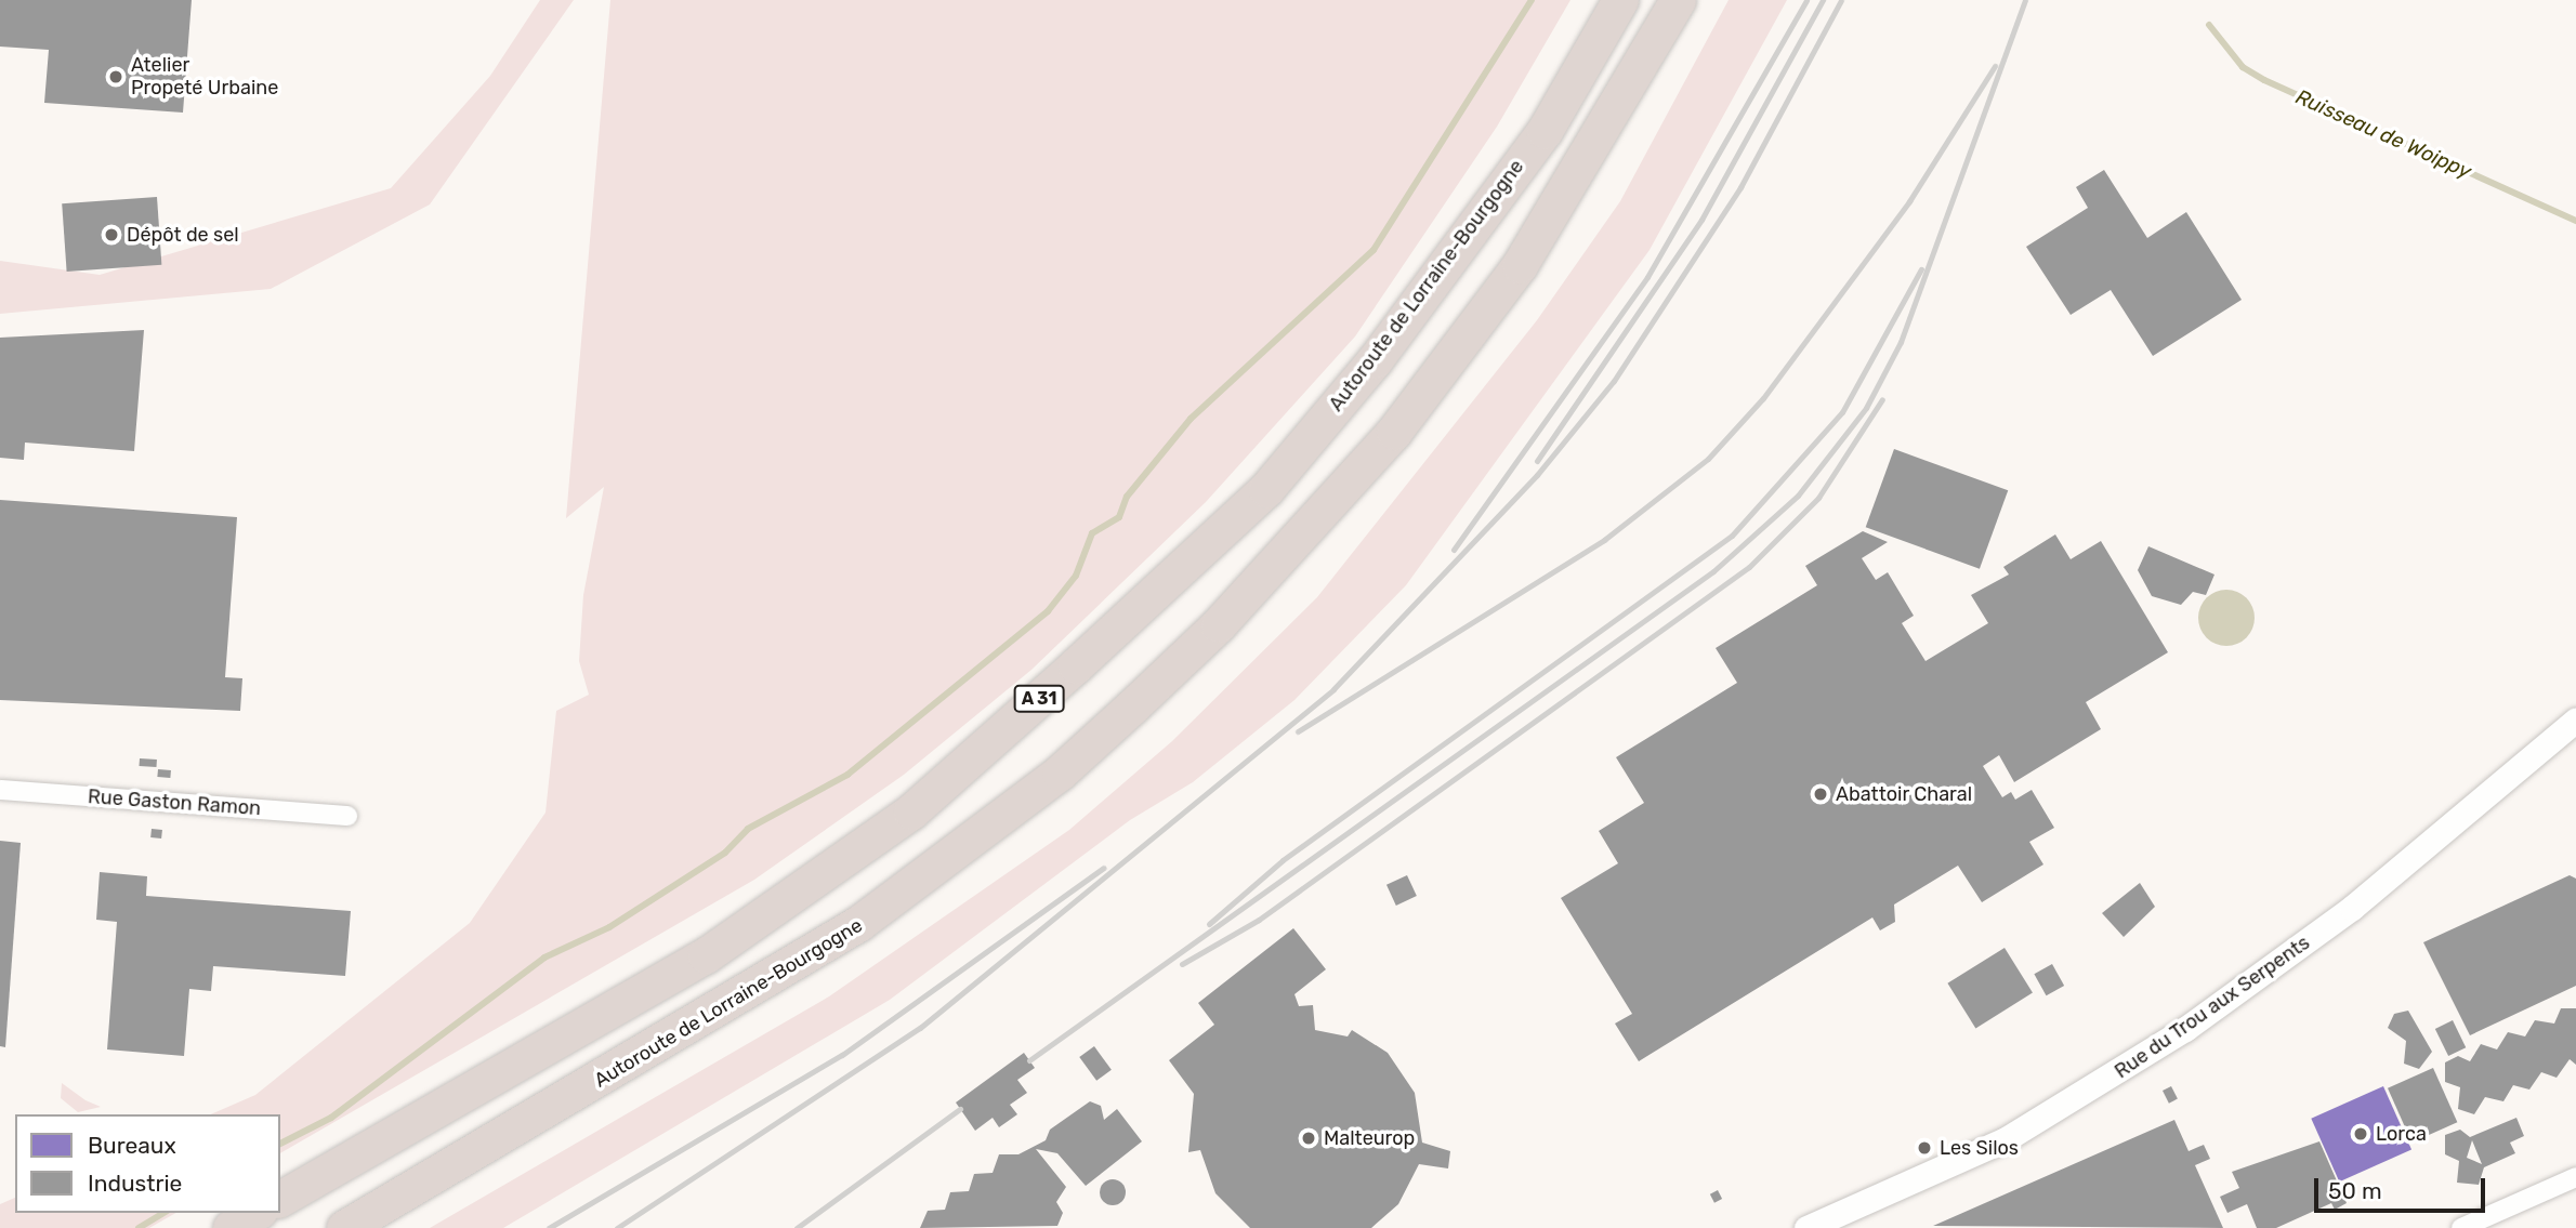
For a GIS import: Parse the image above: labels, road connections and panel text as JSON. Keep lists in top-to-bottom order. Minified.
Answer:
{"streets":{"highway":["Autoroute de Lorraine-Bourgogne","A 31"],"street":["Rue Gaston Ramon","Rue du Trou aux Serpents"]},"water":["Ruisseau de Woippy"],"places":["Atelier Propeté Urbaine","Dépôt de sel","Abattoir Charal","Lorca","Malteurop","Les Silos"],"legend":["Bureaux","Industrie"],"scale_bar":"50 m"}
